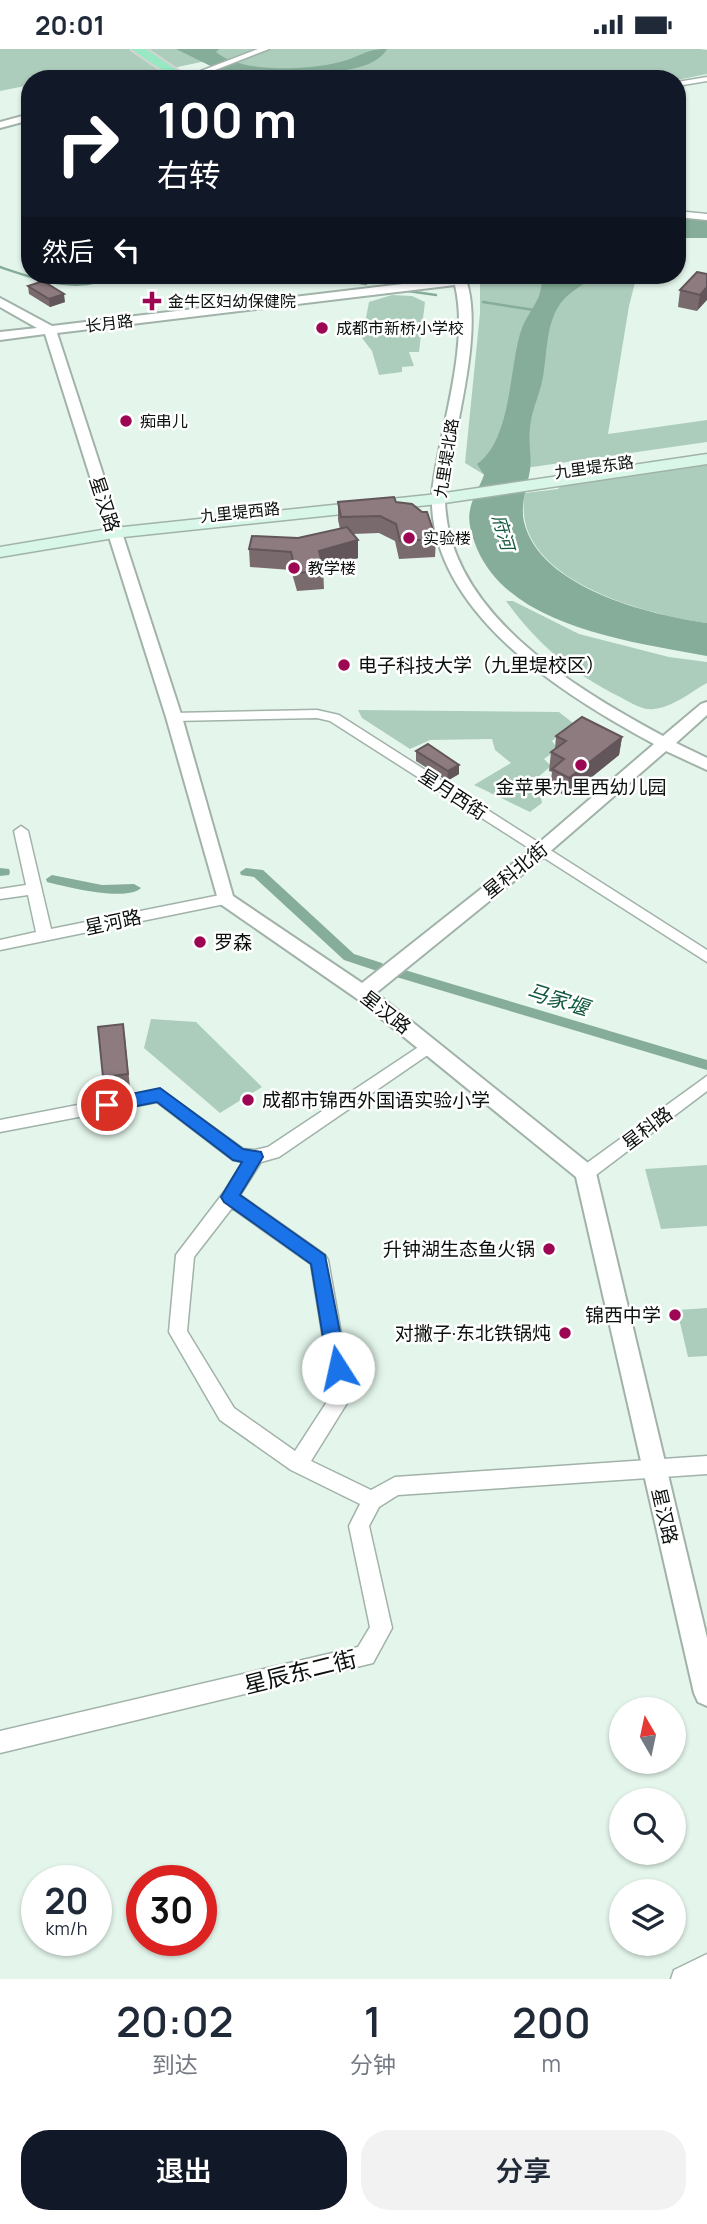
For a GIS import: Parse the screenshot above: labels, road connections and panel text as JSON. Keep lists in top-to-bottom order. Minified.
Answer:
{"streets":{"main road":["九里堤东路"],"street":["长月路","九里堤北路","星汉路","星月西街","星科北街","星河路","星科路","星辰东二街"]},"crossings":[["长月路","星汉路"],["九里堤北路","星科北街"],["星汉路","星月西街"],["星汉路","星科北街"],["星汉路","星河路"],["星汉路","星科路"],["星月西街","星科北街"]],"water":["府河","马家堰"],"places":{"health":["金牛区妇幼保健院"],"other":["成都市新桥小学校","痴串儿","实验楼","教学楼","电子科技大学（九里堤校区）","金苹果九里西幼儿园","罗森","成都市锦西外国语实验小学","升钟湖生态鱼火锅","锦西中学","对撇子·东北铁锅炖"]},"north":"top","page":{"status":"20:01","turn":["100 m","右转"],"then":"然后","speed":"20 km/h","limit":"30","eta":["20:02","到达","1","分钟","200","m"],"buttons":["退出","分享"]}}
